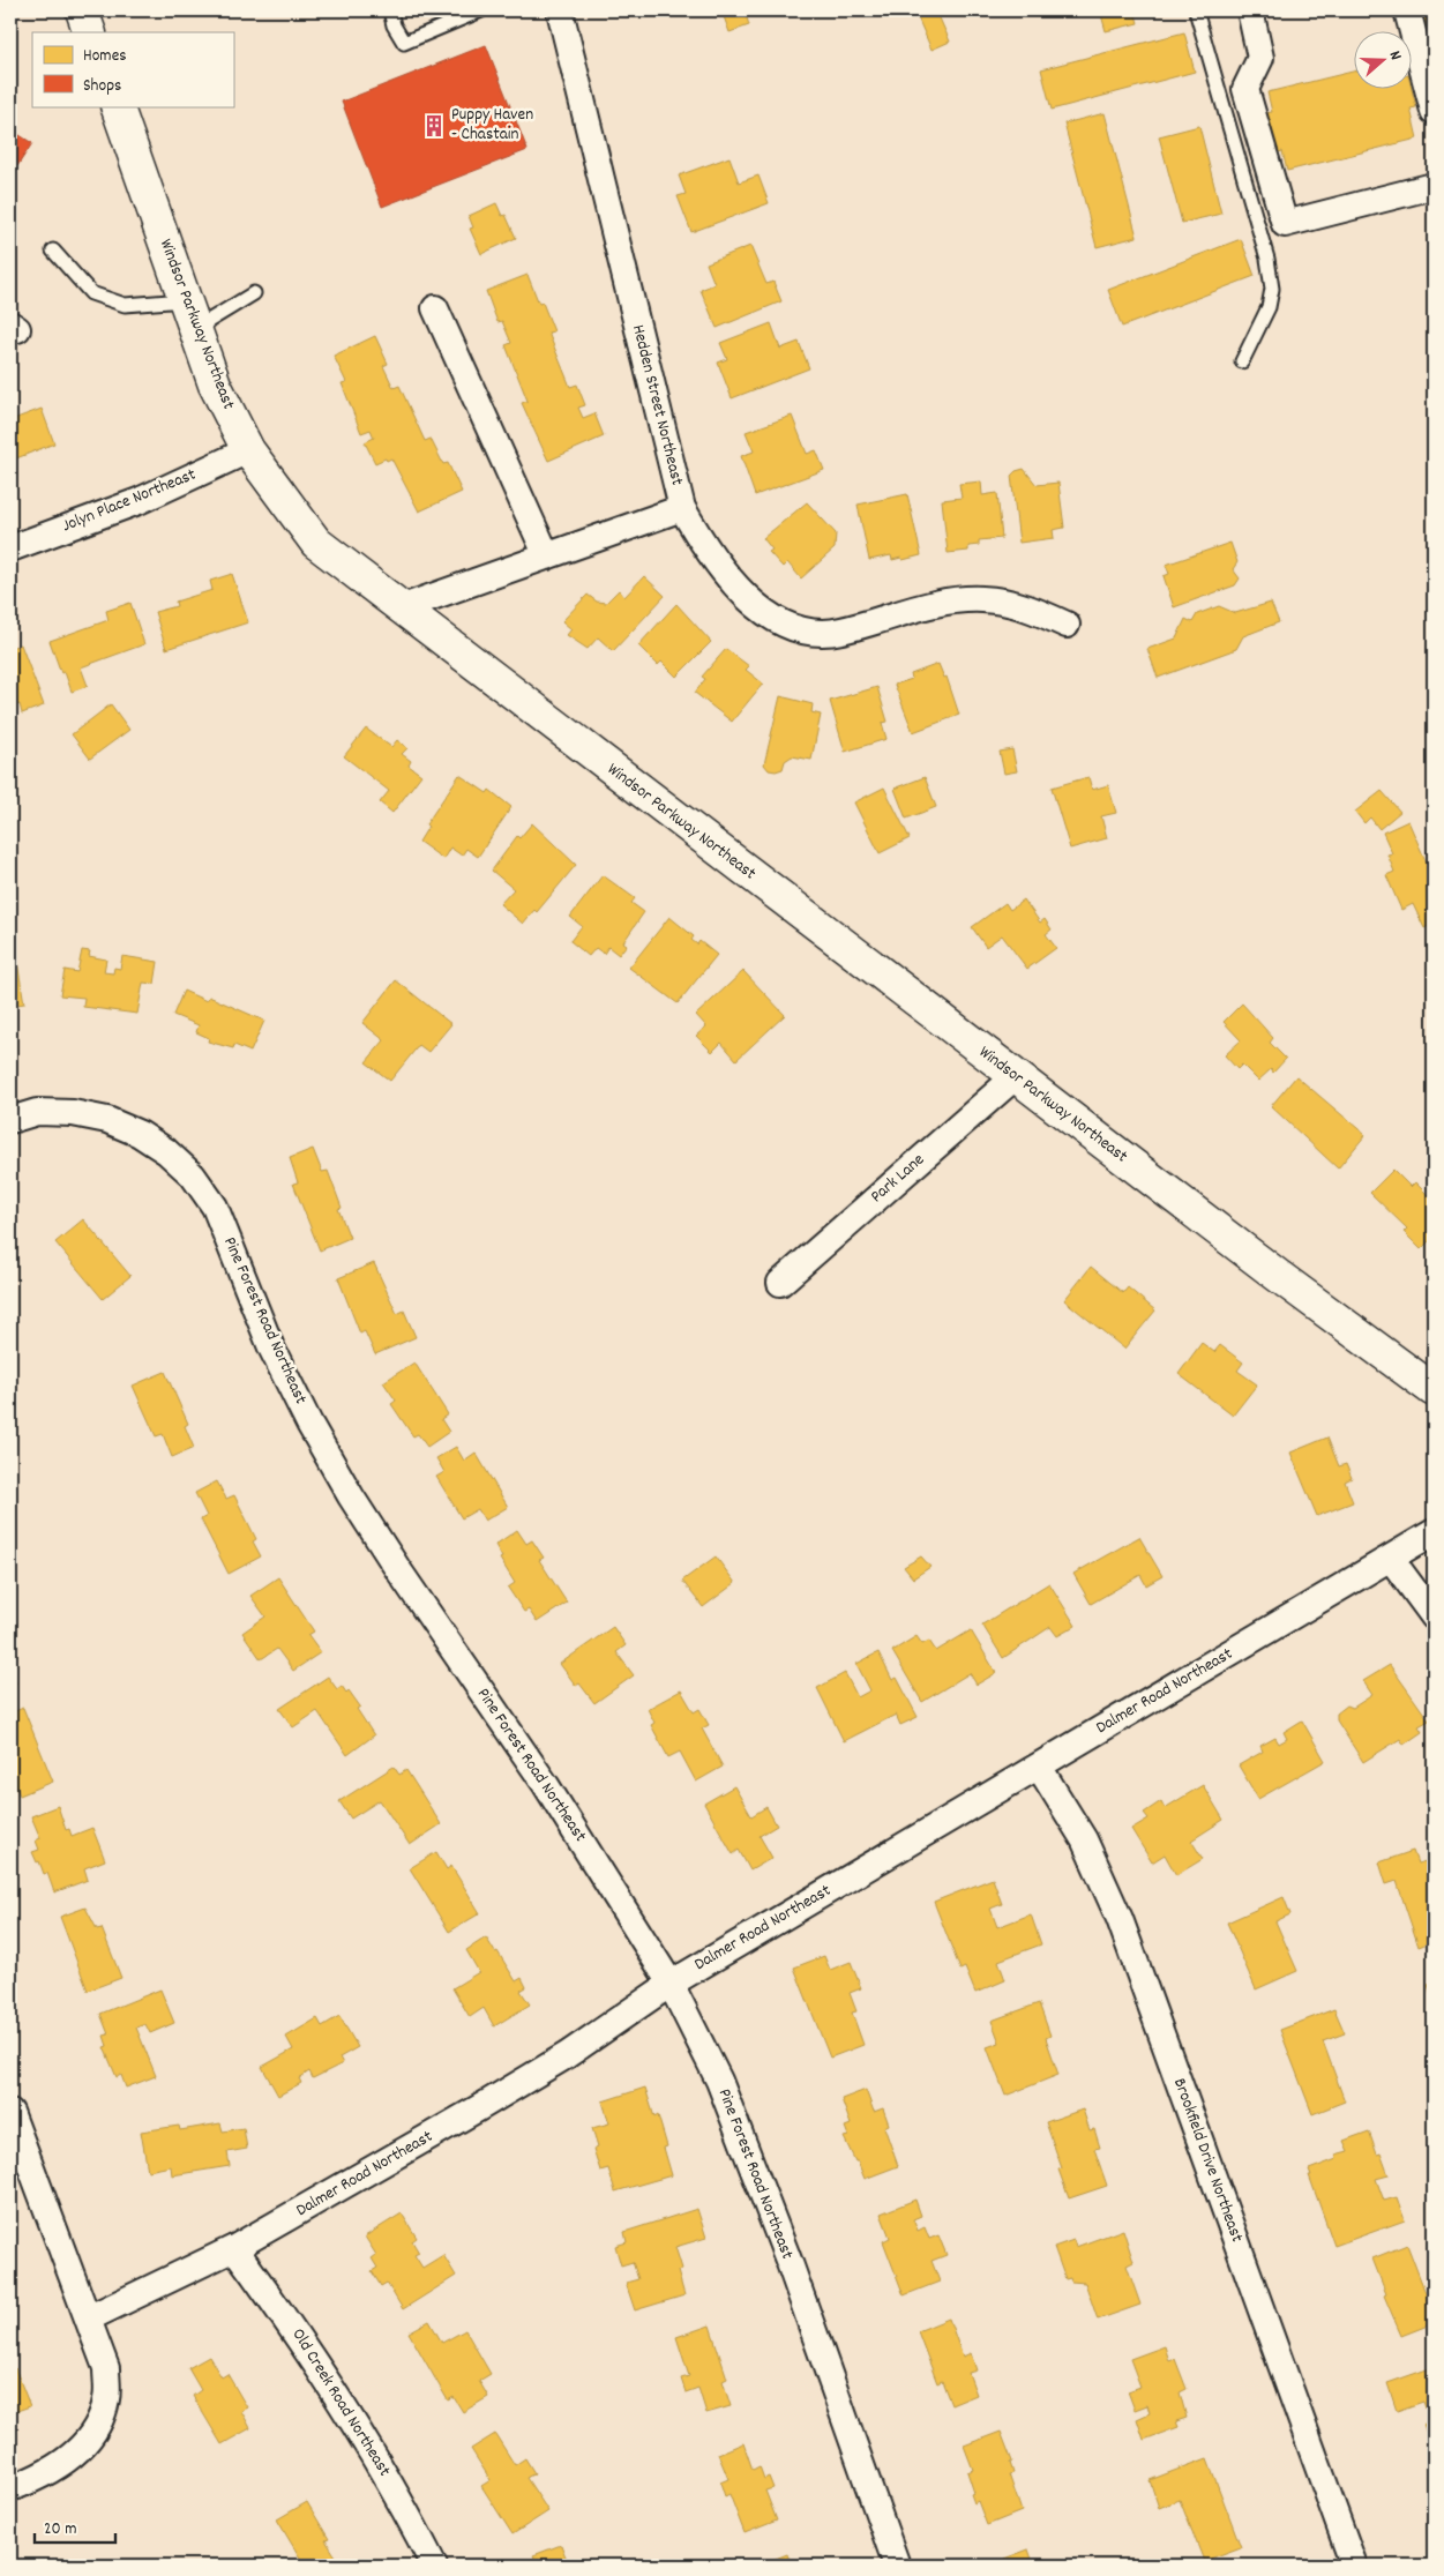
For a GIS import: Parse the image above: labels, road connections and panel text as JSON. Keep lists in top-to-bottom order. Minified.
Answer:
{"streets":{"street":["Windsor Parkway Northeast","Hedden Street Northeast","Jolyn Place Northeast","Park Lane","Pine Forest Road Northeast","Dalmer Road Northeast","Brookfield Drive Northeast","Old Creek Road Northeast"]},"crossings":[["Windsor Parkway Northeast","Hedden Street Northeast"],["Windsor Parkway Northeast","Jolyn Place Northeast"],["Windsor Parkway Northeast","Park Lane"],["Pine Forest Road Northeast","Dalmer Road Northeast"],["Dalmer Road Northeast","Brookfield Drive Northeast"],["Dalmer Road Northeast","Old Creek Road Northeast"]],"places":{"building":["Puppy Haven - Chastain"]},"legend":["Homes","Shops"],"scale_bar":"20 m","north":"right"}
